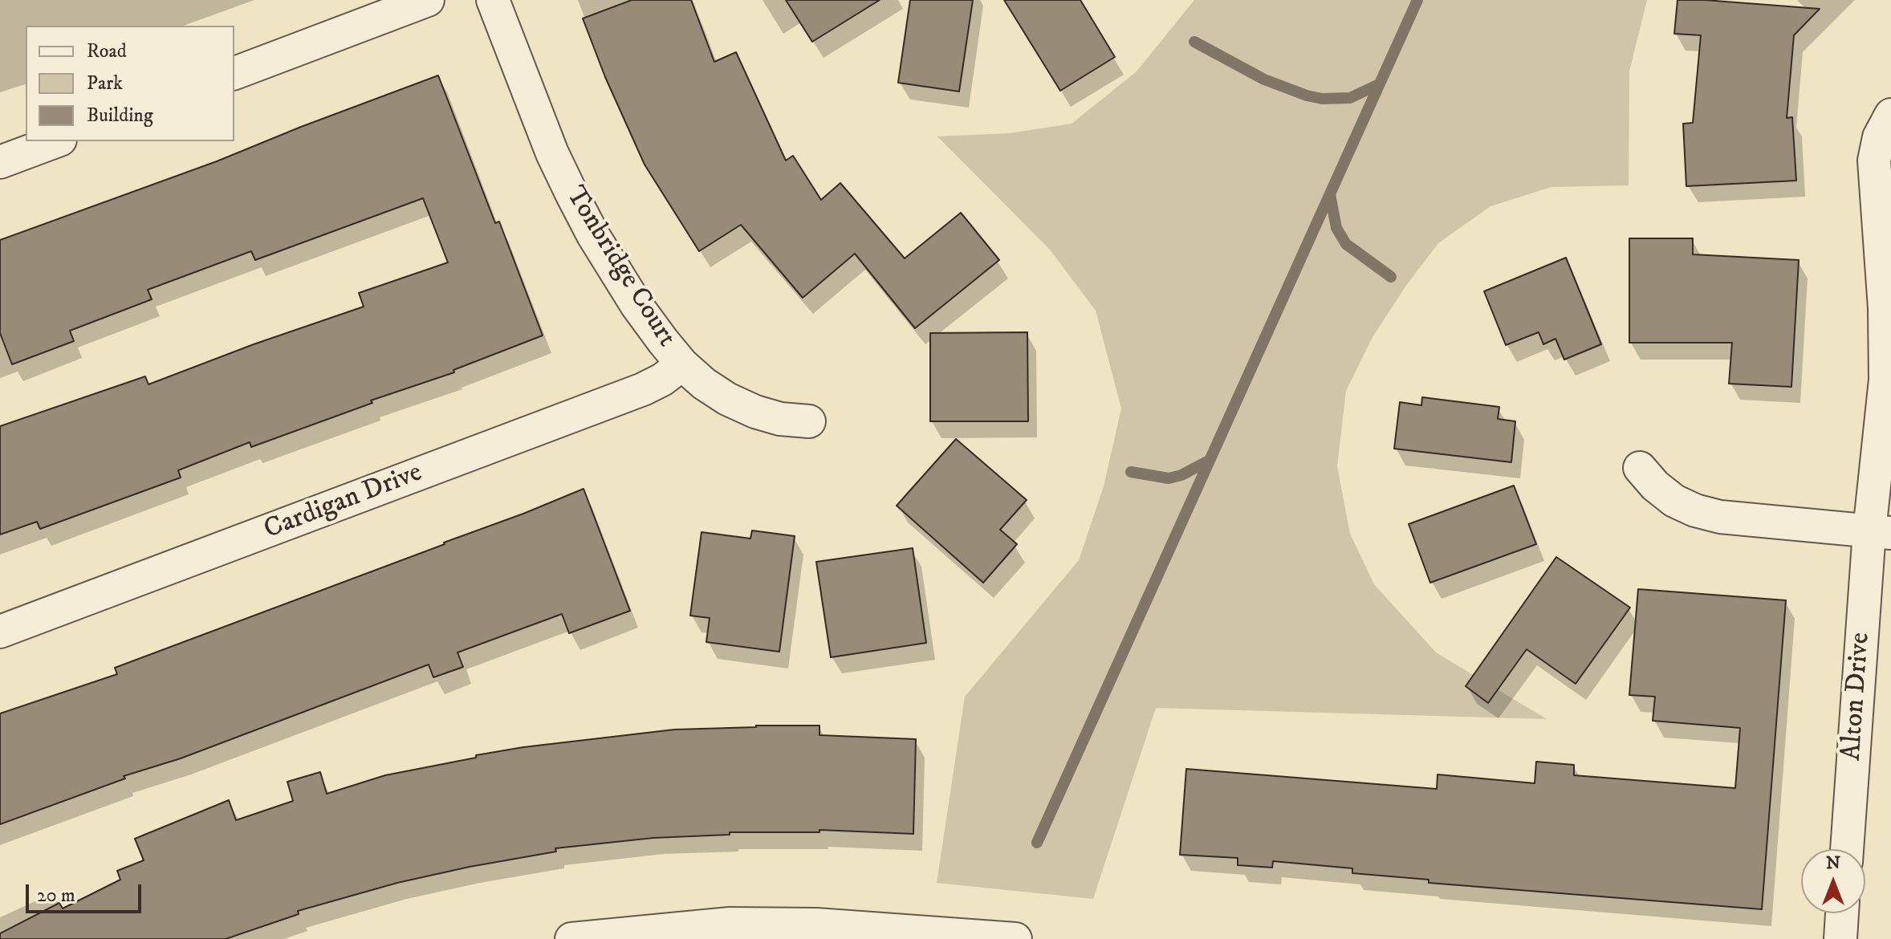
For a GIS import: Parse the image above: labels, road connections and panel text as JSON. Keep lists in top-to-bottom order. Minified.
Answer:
{"streets":{"street":["Tonbridge Court","Cardigan Drive","Alton Drive"]},"crossings":[["Tonbridge Court","Cardigan Drive"]],"legend":["Road","Park","Building"],"scale_bar":"20 m","north":"top"}
